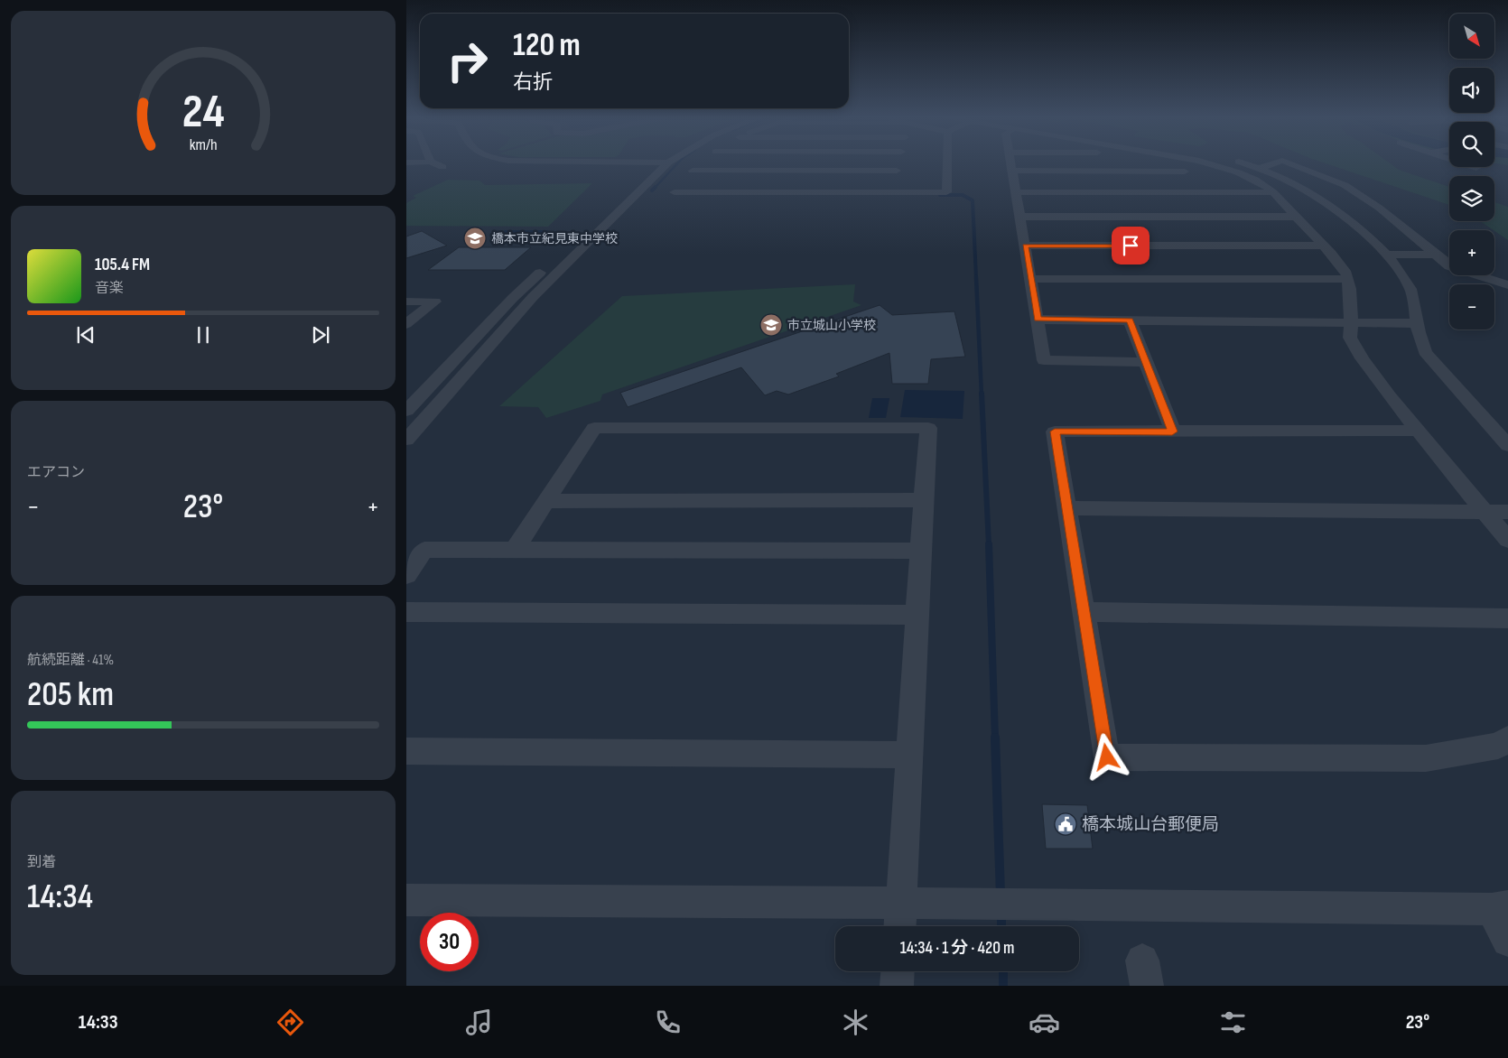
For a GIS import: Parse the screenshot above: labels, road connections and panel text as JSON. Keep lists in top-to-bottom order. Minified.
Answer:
{"places":{"school or university":["橋本市立紀見東中学校","市立城山小学校"],"public building":["橋本城山台郵便局"]},"north":"bottom right","page":{"map_buttons":["+","−"],"turn":["120 m","右折"],"song":["105.4 FM","音楽"],"tile":["エアコン",["航続距離 · 41%","205 km"],["到着","14:34"]],"heat":["−","23°","+"],"limit":"30","trip":"14:34 · 1 分 · 420 m","tabs":["14:33","23°"],"gauge":["24","km/h"]}}
